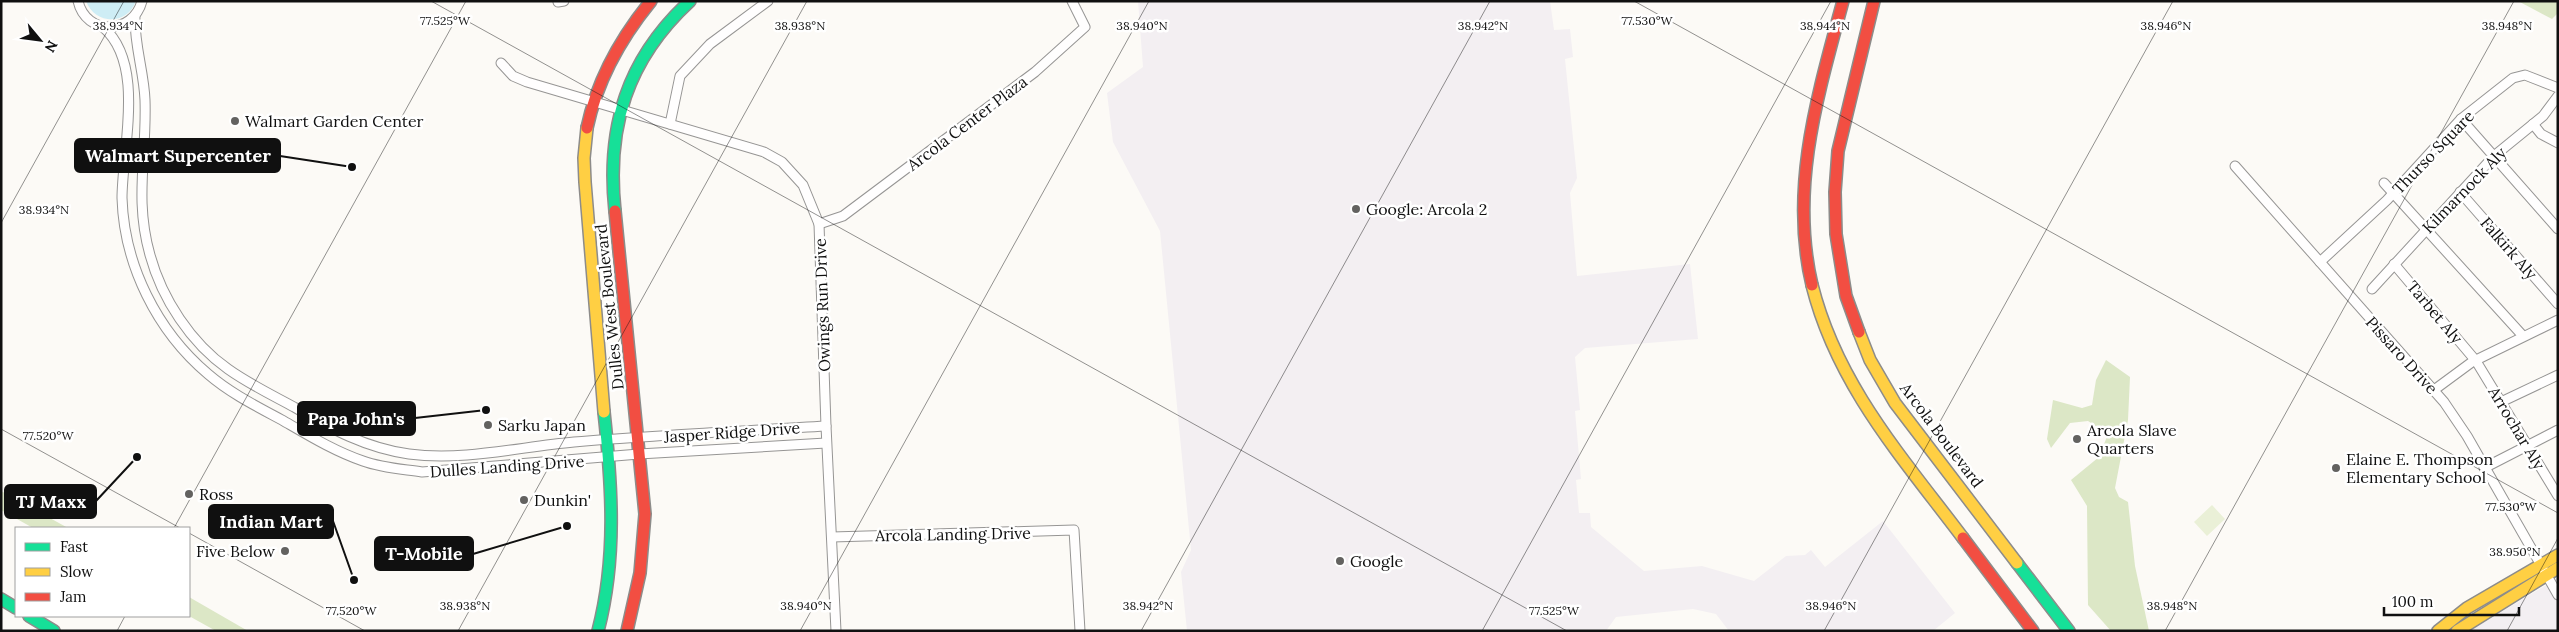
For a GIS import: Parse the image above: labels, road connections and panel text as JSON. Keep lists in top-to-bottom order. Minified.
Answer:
{"streets":{"street":["Arcola Center Plaza","Thurso Square","Kilmarnock Aly","Falkirk Aly","Owings Run Drive","Dulles West Boulevard","Tarbet Aly","Pissaro Drive","Arrochar Aly","Jasper Ridge Drive","Arcola Boulevard","Dulles Landing Drive","Arcola Landing Drive"]},"crossings":[["Arcola Center Plaza","Owings Run Drive"],["Thurso Square","Pissaro Drive"],["Kilmarnock Aly","Falkirk Aly"],["Kilmarnock Aly","Tarbet Aly"],["Owings Run Drive","Dulles West Boulevard"],["Owings Run Drive","Jasper Ridge Drive"],["Owings Run Drive","Arcola Landing Drive"],["Dulles West Boulevard","Jasper Ridge Drive"],["Dulles West Boulevard","Dulles Landing Drive"],["Tarbet Aly","Arrochar Aly"],["Jasper Ridge Drive","Dulles Landing Drive"]],"places":["Walmart Garden Center","Walmart Supercenter","Google: Arcola 2","Papa John's","Sarku Japan","Arcola Slave Quarters","TJ Maxx","Elaine E. Thompson Elementary School","Ross","Dunkin'","T-Mobile","Five Below","Google","Indian Mart"],"legend":["Fast","Slow","Jam"],"scale_bar":"100 m","north":"bottom right","coordinates":["77.525°W","77.530°W","38.934°N","38.938°N","38.940°N","38.942°N","38.944°N","38.946°N","38.948°N","77.520°W","38.950°N"]}
